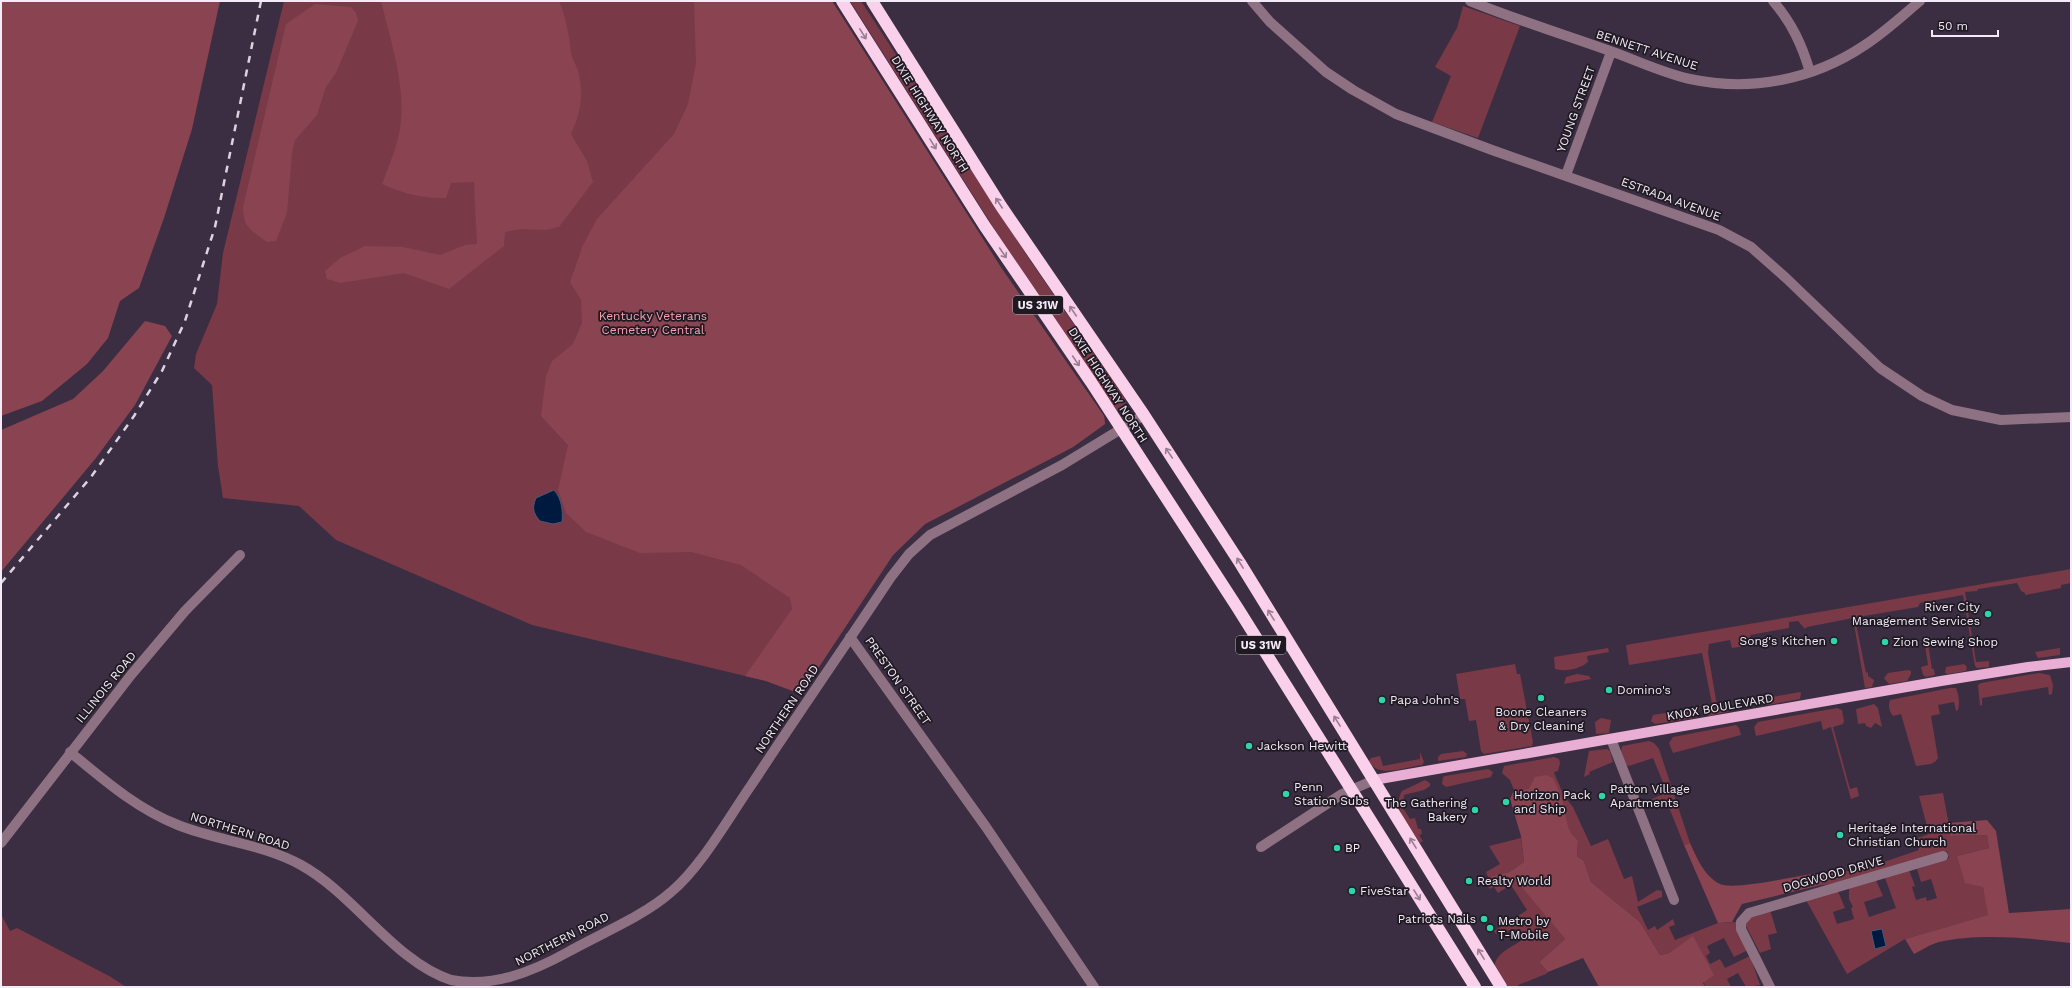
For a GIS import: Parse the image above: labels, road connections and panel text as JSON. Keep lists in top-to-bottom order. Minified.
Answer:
{"streets":{"highway":["DIXIE HIGHWAY NORTH","US 31W"],"main road":["KNOX BOULEVARD"],"street":["BENNETT AVENUE","YOUNG STREET","ESTRADA AVENUE","PRESTON STREET","ILLINOIS ROAD","NORTHERN ROAD","DOGWOOD DRIVE"]},"crossings":[["BENNETT AVENUE","YOUNG STREET"],["YOUNG STREET","ESTRADA AVENUE"],["DIXIE HIGHWAY NORTH","US 31W"],["DIXIE HIGHWAY NORTH","PRESTON STREET"],["DIXIE HIGHWAY NORTH","KNOX BOULEVARD"],["US 31W","KNOX BOULEVARD"],["PRESTON STREET","NORTHERN ROAD"],["ILLINOIS ROAD","NORTHERN ROAD"]],"parks":["Kentucky Veterans Cemetery Central"],"places":["River City Management Services","Song's Kitchen","Zion Sewing Shop","Domino's","Boone Cleaners & Dry Cleaning","Papa John's","Jackson Hewitt","Penn Station Subs","Patton Village Apartments","Horizon Pack and Ship","The Gathering Bakery","Heritage International Christian Church","BP","Realty World","FiveStar","Patriots Nails","Metro by T-Mobile"],"scale_bar":"50 m"}
